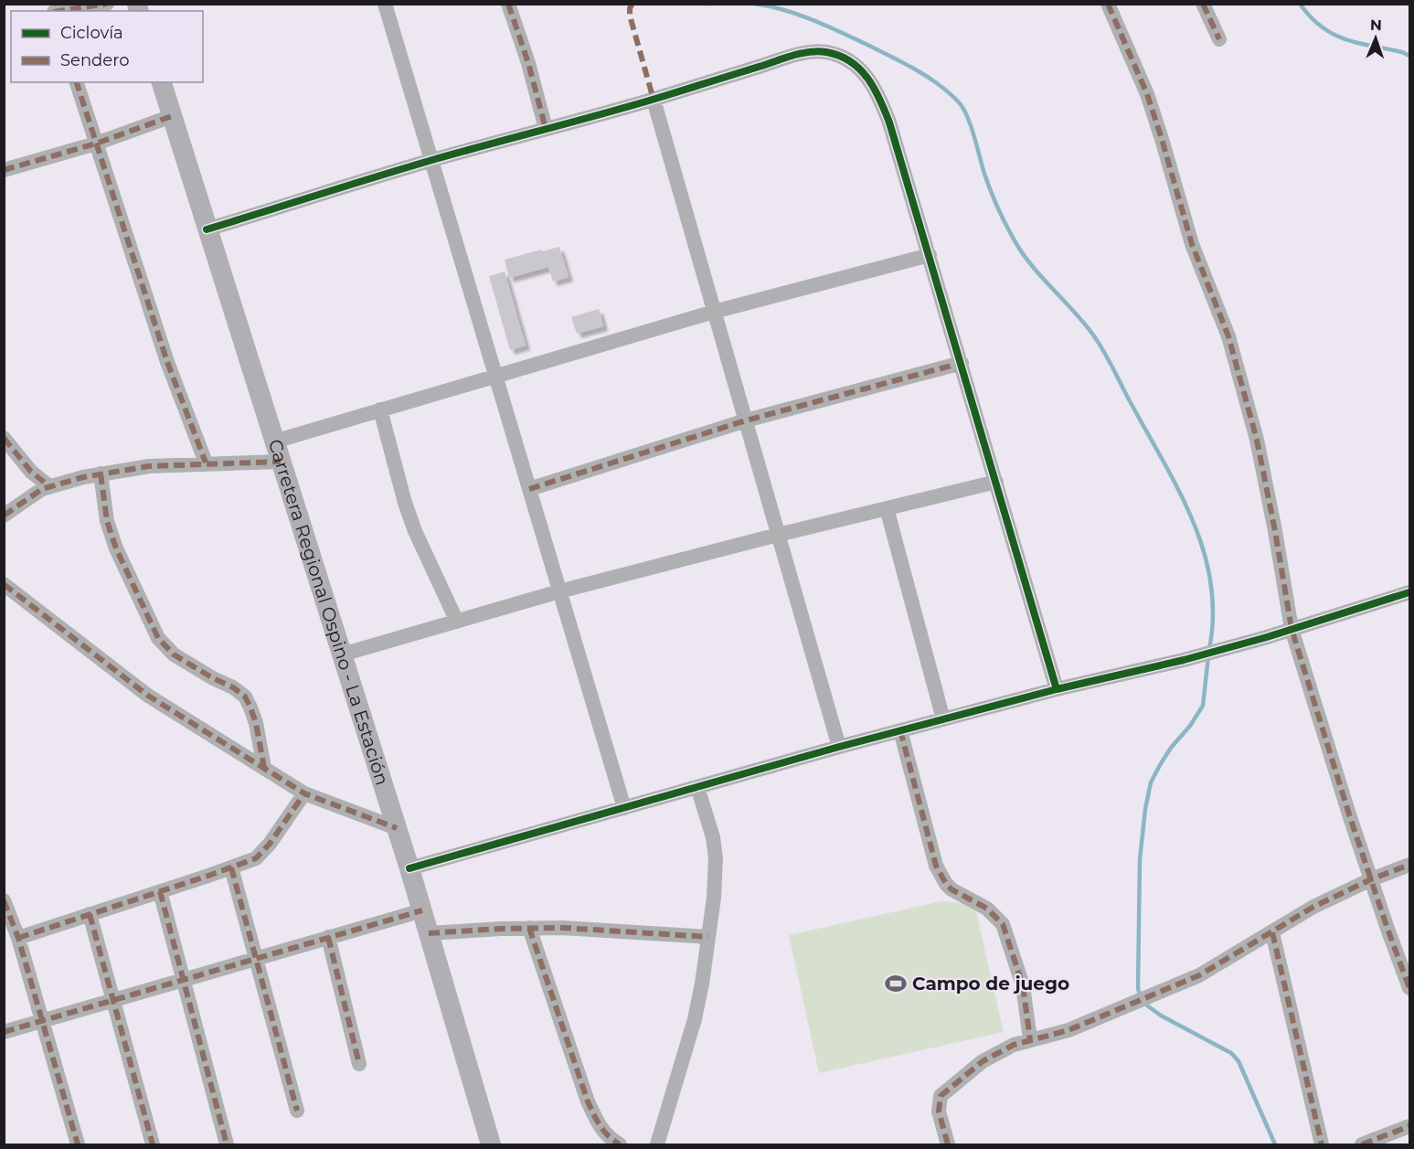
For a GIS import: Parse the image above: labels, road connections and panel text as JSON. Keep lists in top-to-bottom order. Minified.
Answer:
{"streets":{"main road":["Carretera Regional Ospino - La Estación"]},"places":{"sports":["Campo de juego"]},"legend":["Ciclovía","Sendero"],"north":"top"}
